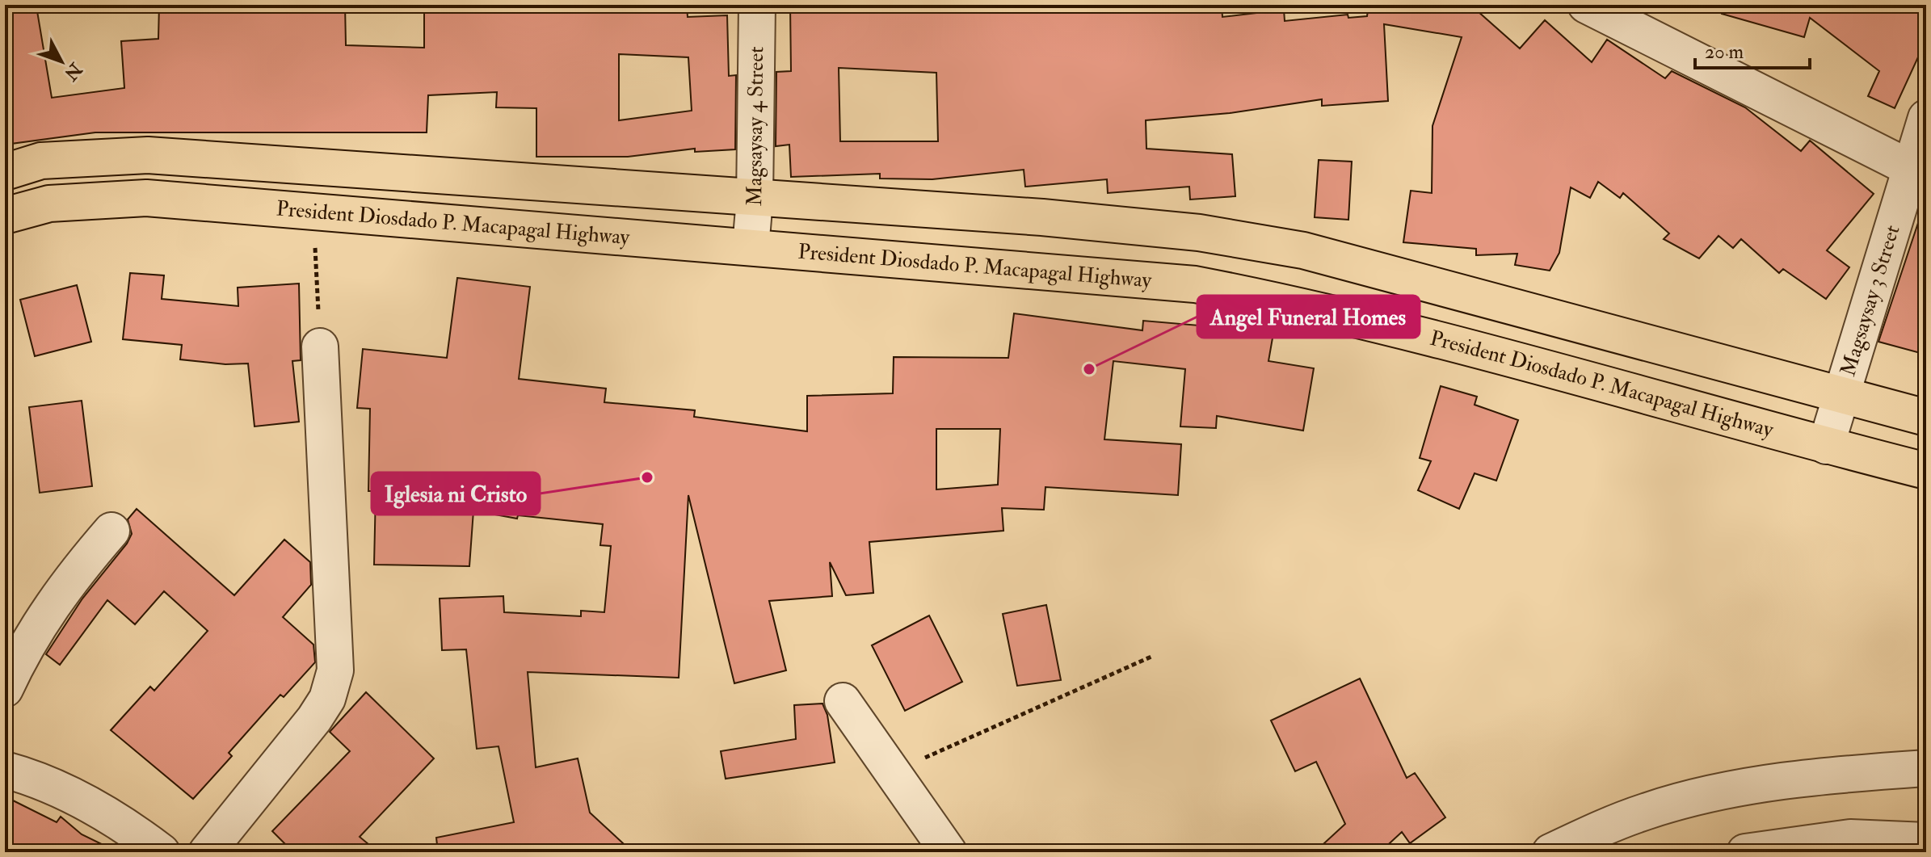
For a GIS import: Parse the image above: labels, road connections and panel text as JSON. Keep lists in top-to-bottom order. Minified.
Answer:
{"streets":{"main road":["President Diosdado P. Macapagal Highway"],"street":["Magsaysay 4 Street","Magsaysay 3 Street"]},"crossings":[["Magsaysay 4 Street","President Diosdado P. Macapagal Highway"],["President Diosdado P. Macapagal Highway","Magsaysay 3 Street"]],"places":["Angel Funeral Homes","Iglesia ni Cristo"],"scale_bar":"20 m","north":"bottom right"}
